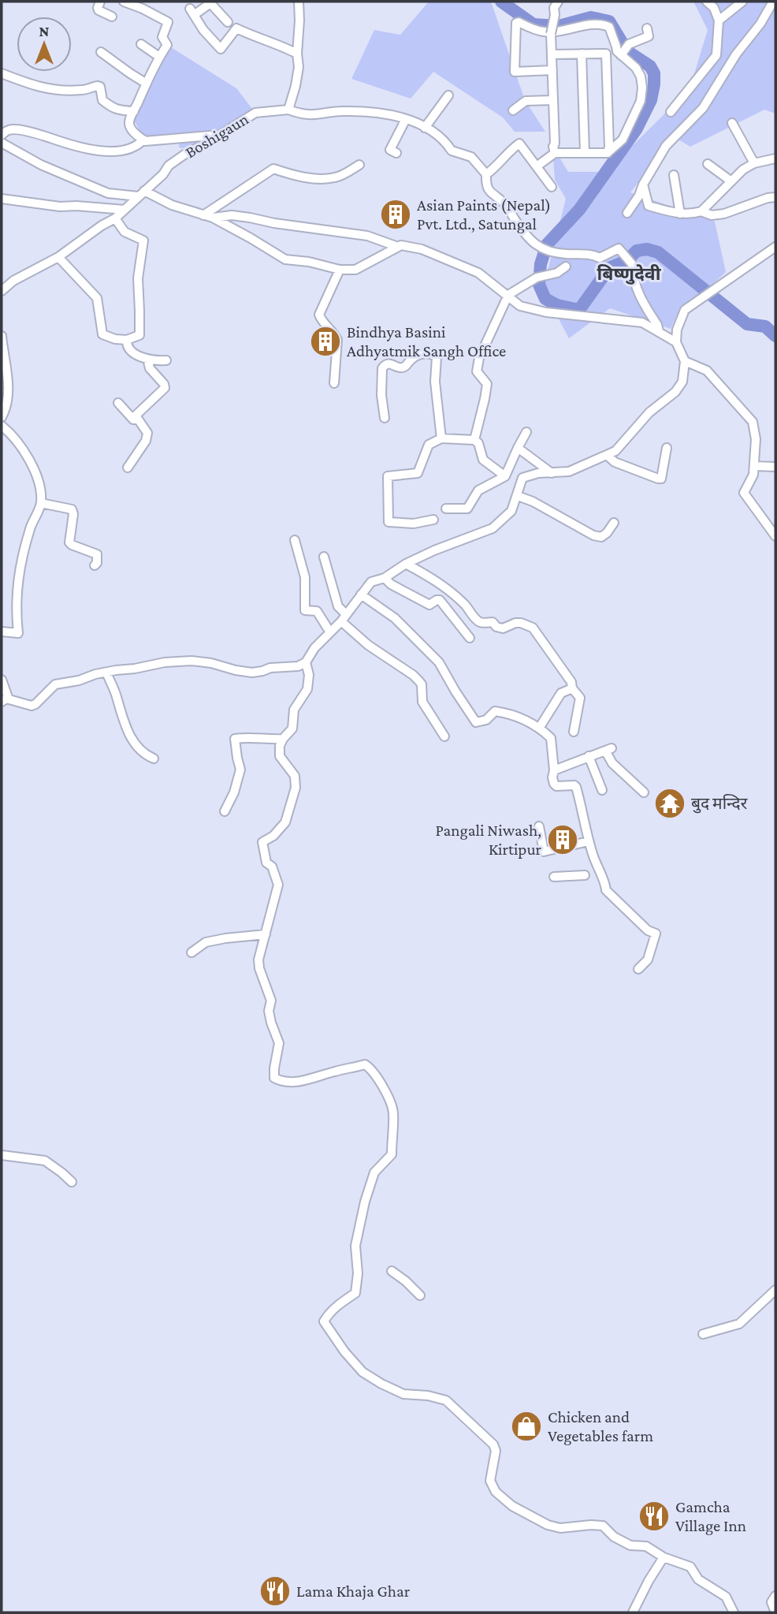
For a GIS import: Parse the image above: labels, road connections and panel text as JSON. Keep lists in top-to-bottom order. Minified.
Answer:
{"streets":{"street":["Boshigaun"]},"districts":["बिष्णुदेवी"],"places":{"building":["Asian Paints (Nepal) Pvt. Ltd., Satungal","Bindhya Basini Adhyatmik Sangh Office","Pangali Niwash, Kirtipur"],"temple":["बुद मन्दिर"],"shop":["Chicken and Vegetables farm"],"restaurant":["Gamcha Village Inn","Lama Khaja Ghar"]},"north":"top"}
